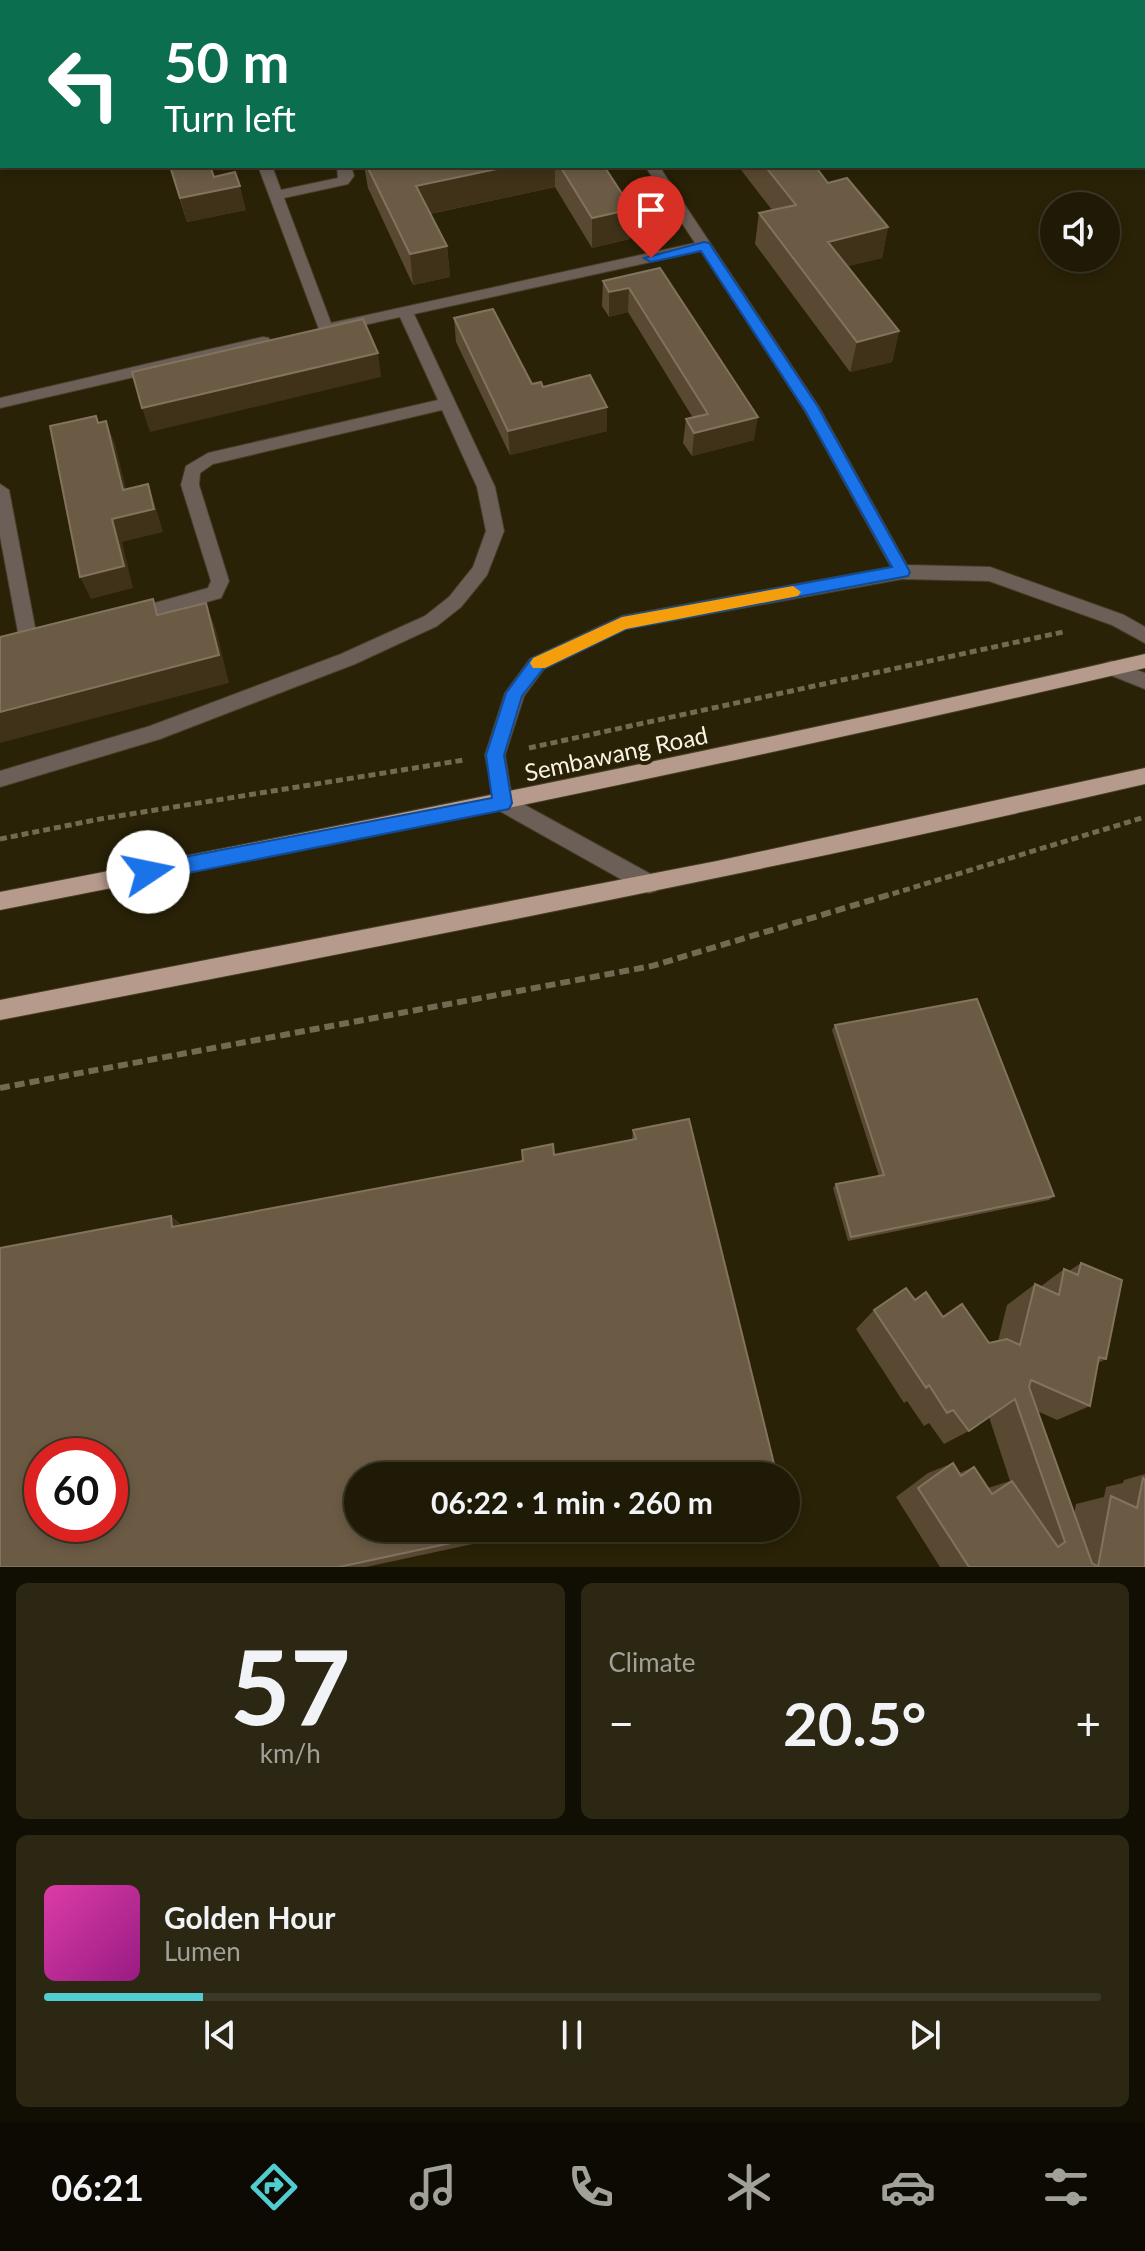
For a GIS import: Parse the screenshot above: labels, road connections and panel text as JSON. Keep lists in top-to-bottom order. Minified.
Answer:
{"streets":{"main road":["Sembawang Road"]},"page":{"turn":["50 m","Turn left"],"limit":"60","trip":"06:22 · 1 min · 260 m","tile":[["57","km/h"],"Climate"],"heat":["−","20.5°","+"],"song":["Golden Hour","Lumen"],"tabs":"06:21"}}
